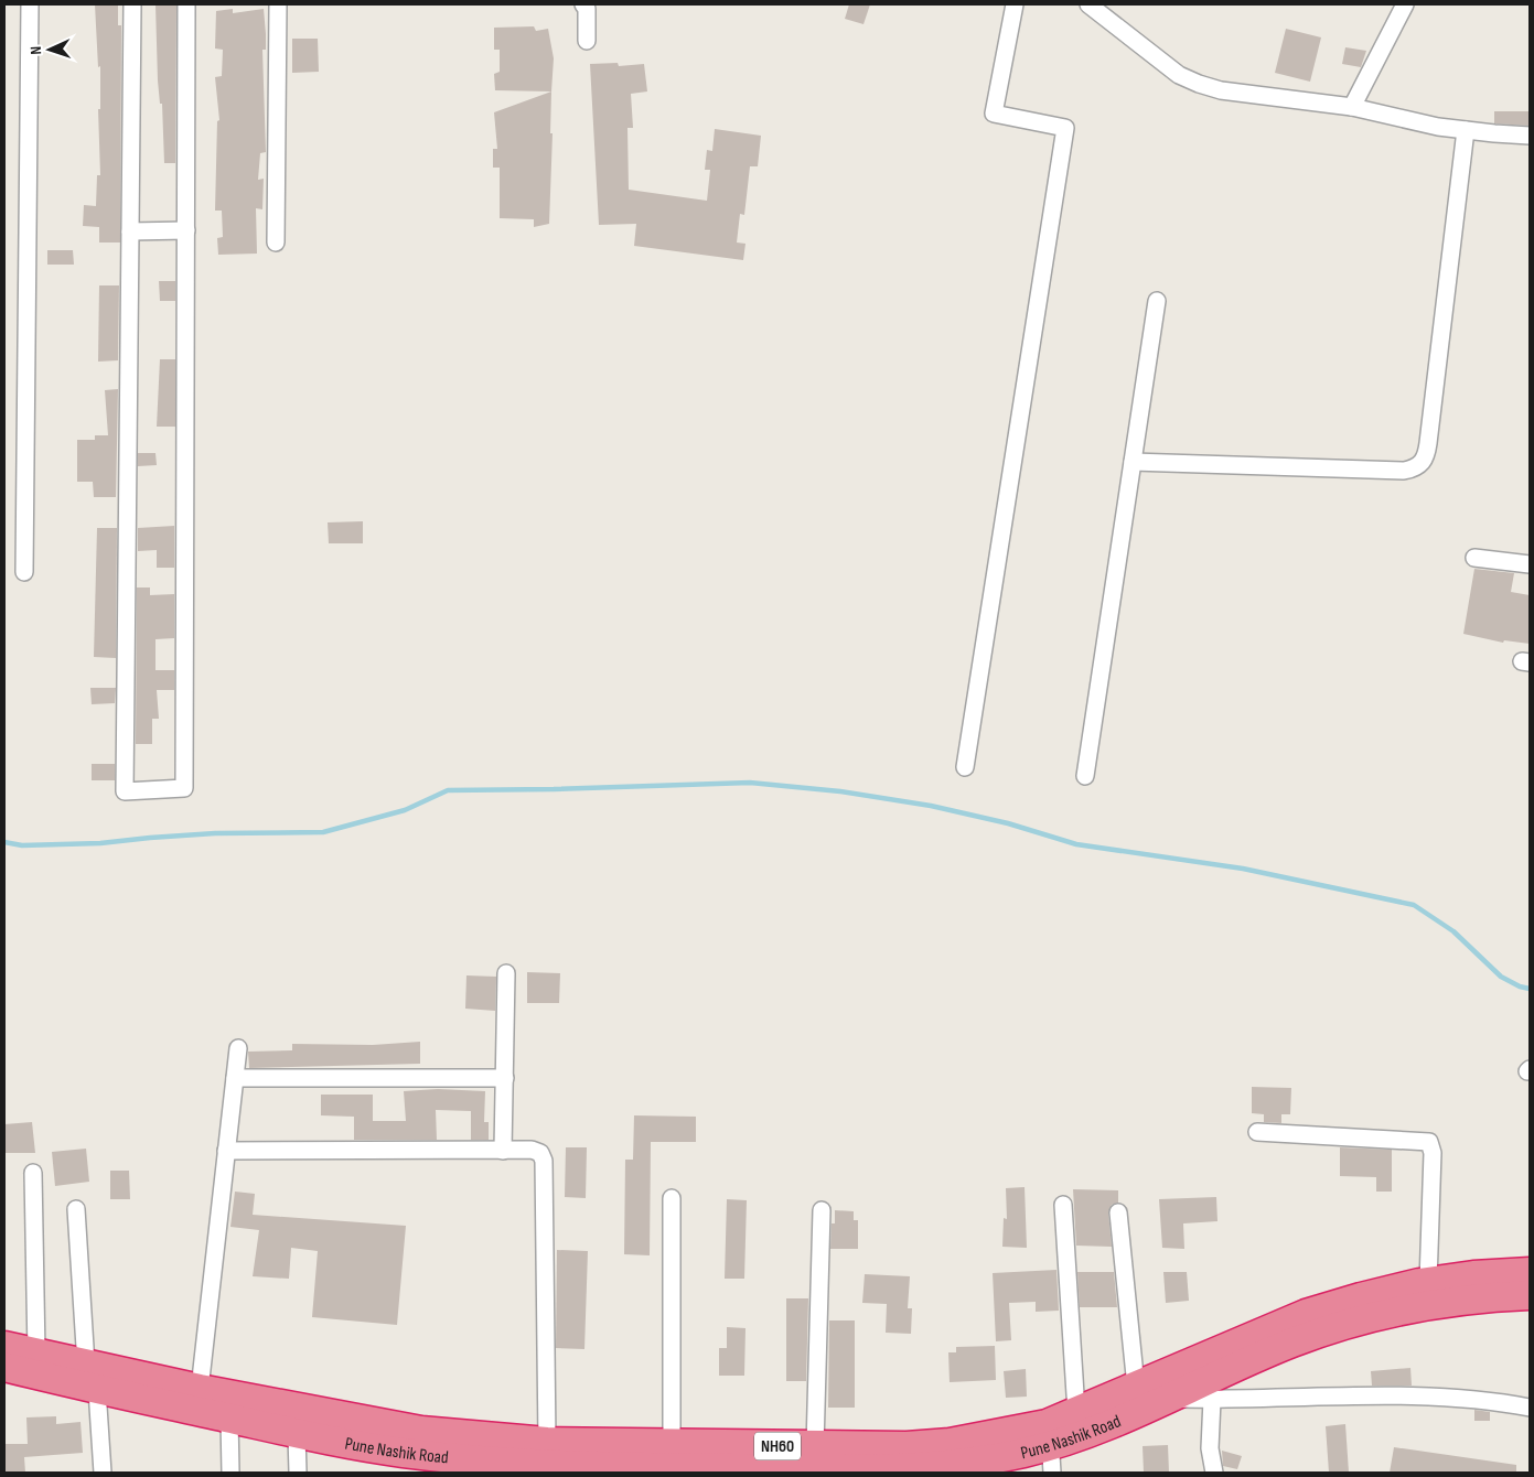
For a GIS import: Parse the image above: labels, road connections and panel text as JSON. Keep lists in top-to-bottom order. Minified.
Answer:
{"streets":{"highway":["Pune Nashik Road","NH60"]},"north":"left"}
